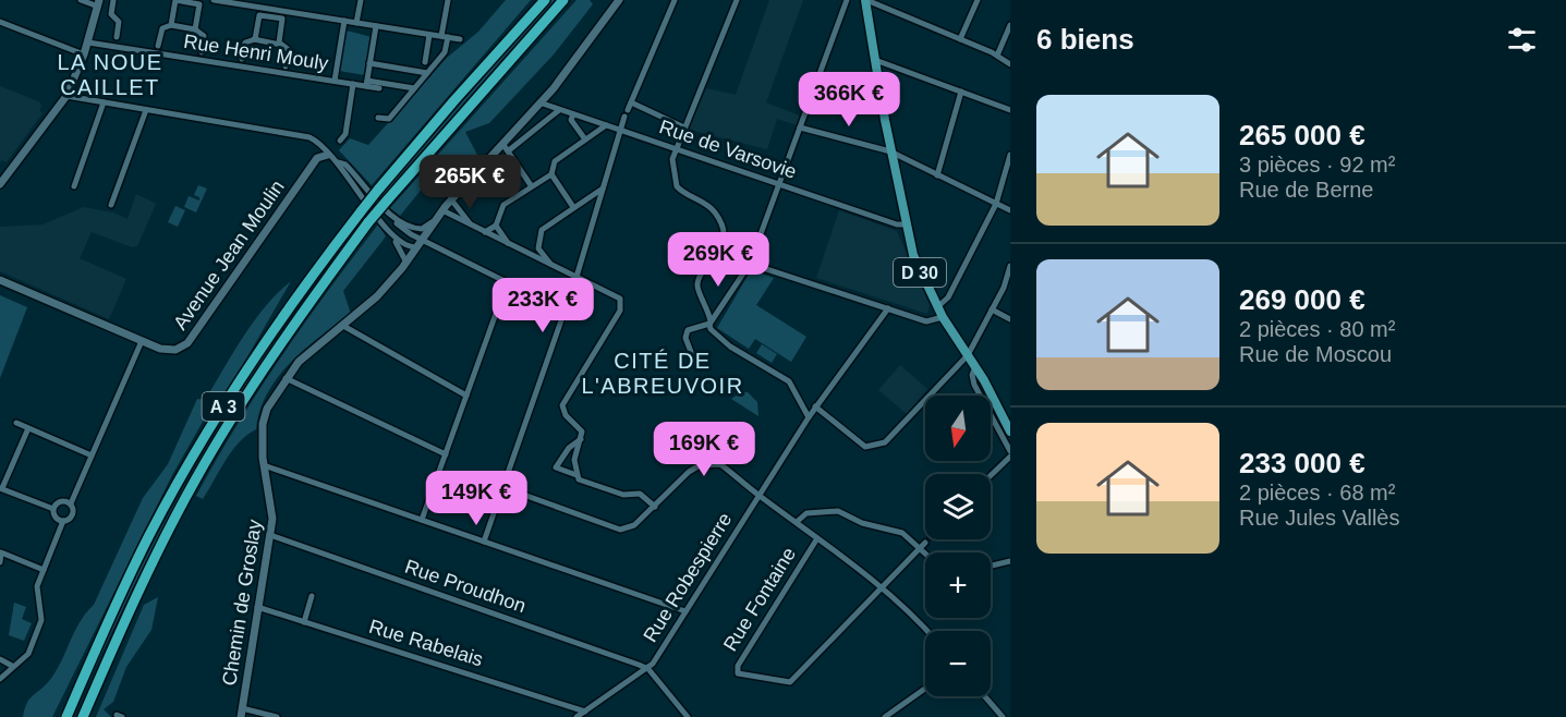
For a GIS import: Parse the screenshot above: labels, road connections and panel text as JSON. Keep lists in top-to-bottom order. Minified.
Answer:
{"streets":{"highway":["A 3"],"main road":["D 30"],"street":["Rue Henri Mouly","Rue de Varsovie","Avenue Jean Moulin","Rue Robespierre","Rue Proudhon","Rue Fontaine","Chemin de Groslay","Rue Rabelais"]},"crossings":[["Rue de Varsovie","D 30"],["Rue de Varsovie","Chemin de Groslay"],["Rue Robespierre","Rue Proudhon"],["Rue Proudhon","Chemin de Groslay"],["Chemin de Groslay","Rue Rabelais"]],"districts":["LA NOUE CAILLET","CITÉ DE L'ABREUVOIR"],"north":"bottom","page":{"heading":"6 biens","price":["366K €","265K €","269K €","233K €","169K €","149K €"],"list":[{"name":"265 000 €","note":"3 pièces · 92 m² · Rue de Berne"},{"name":"269 000 €","note":"2 pièces · 80 m² · Rue de Moscou"},{"name":"233 000 €","note":"2 pièces · 68 m² · Rue Jules Vallès"}],"map_buttons":["+","−"]}}
